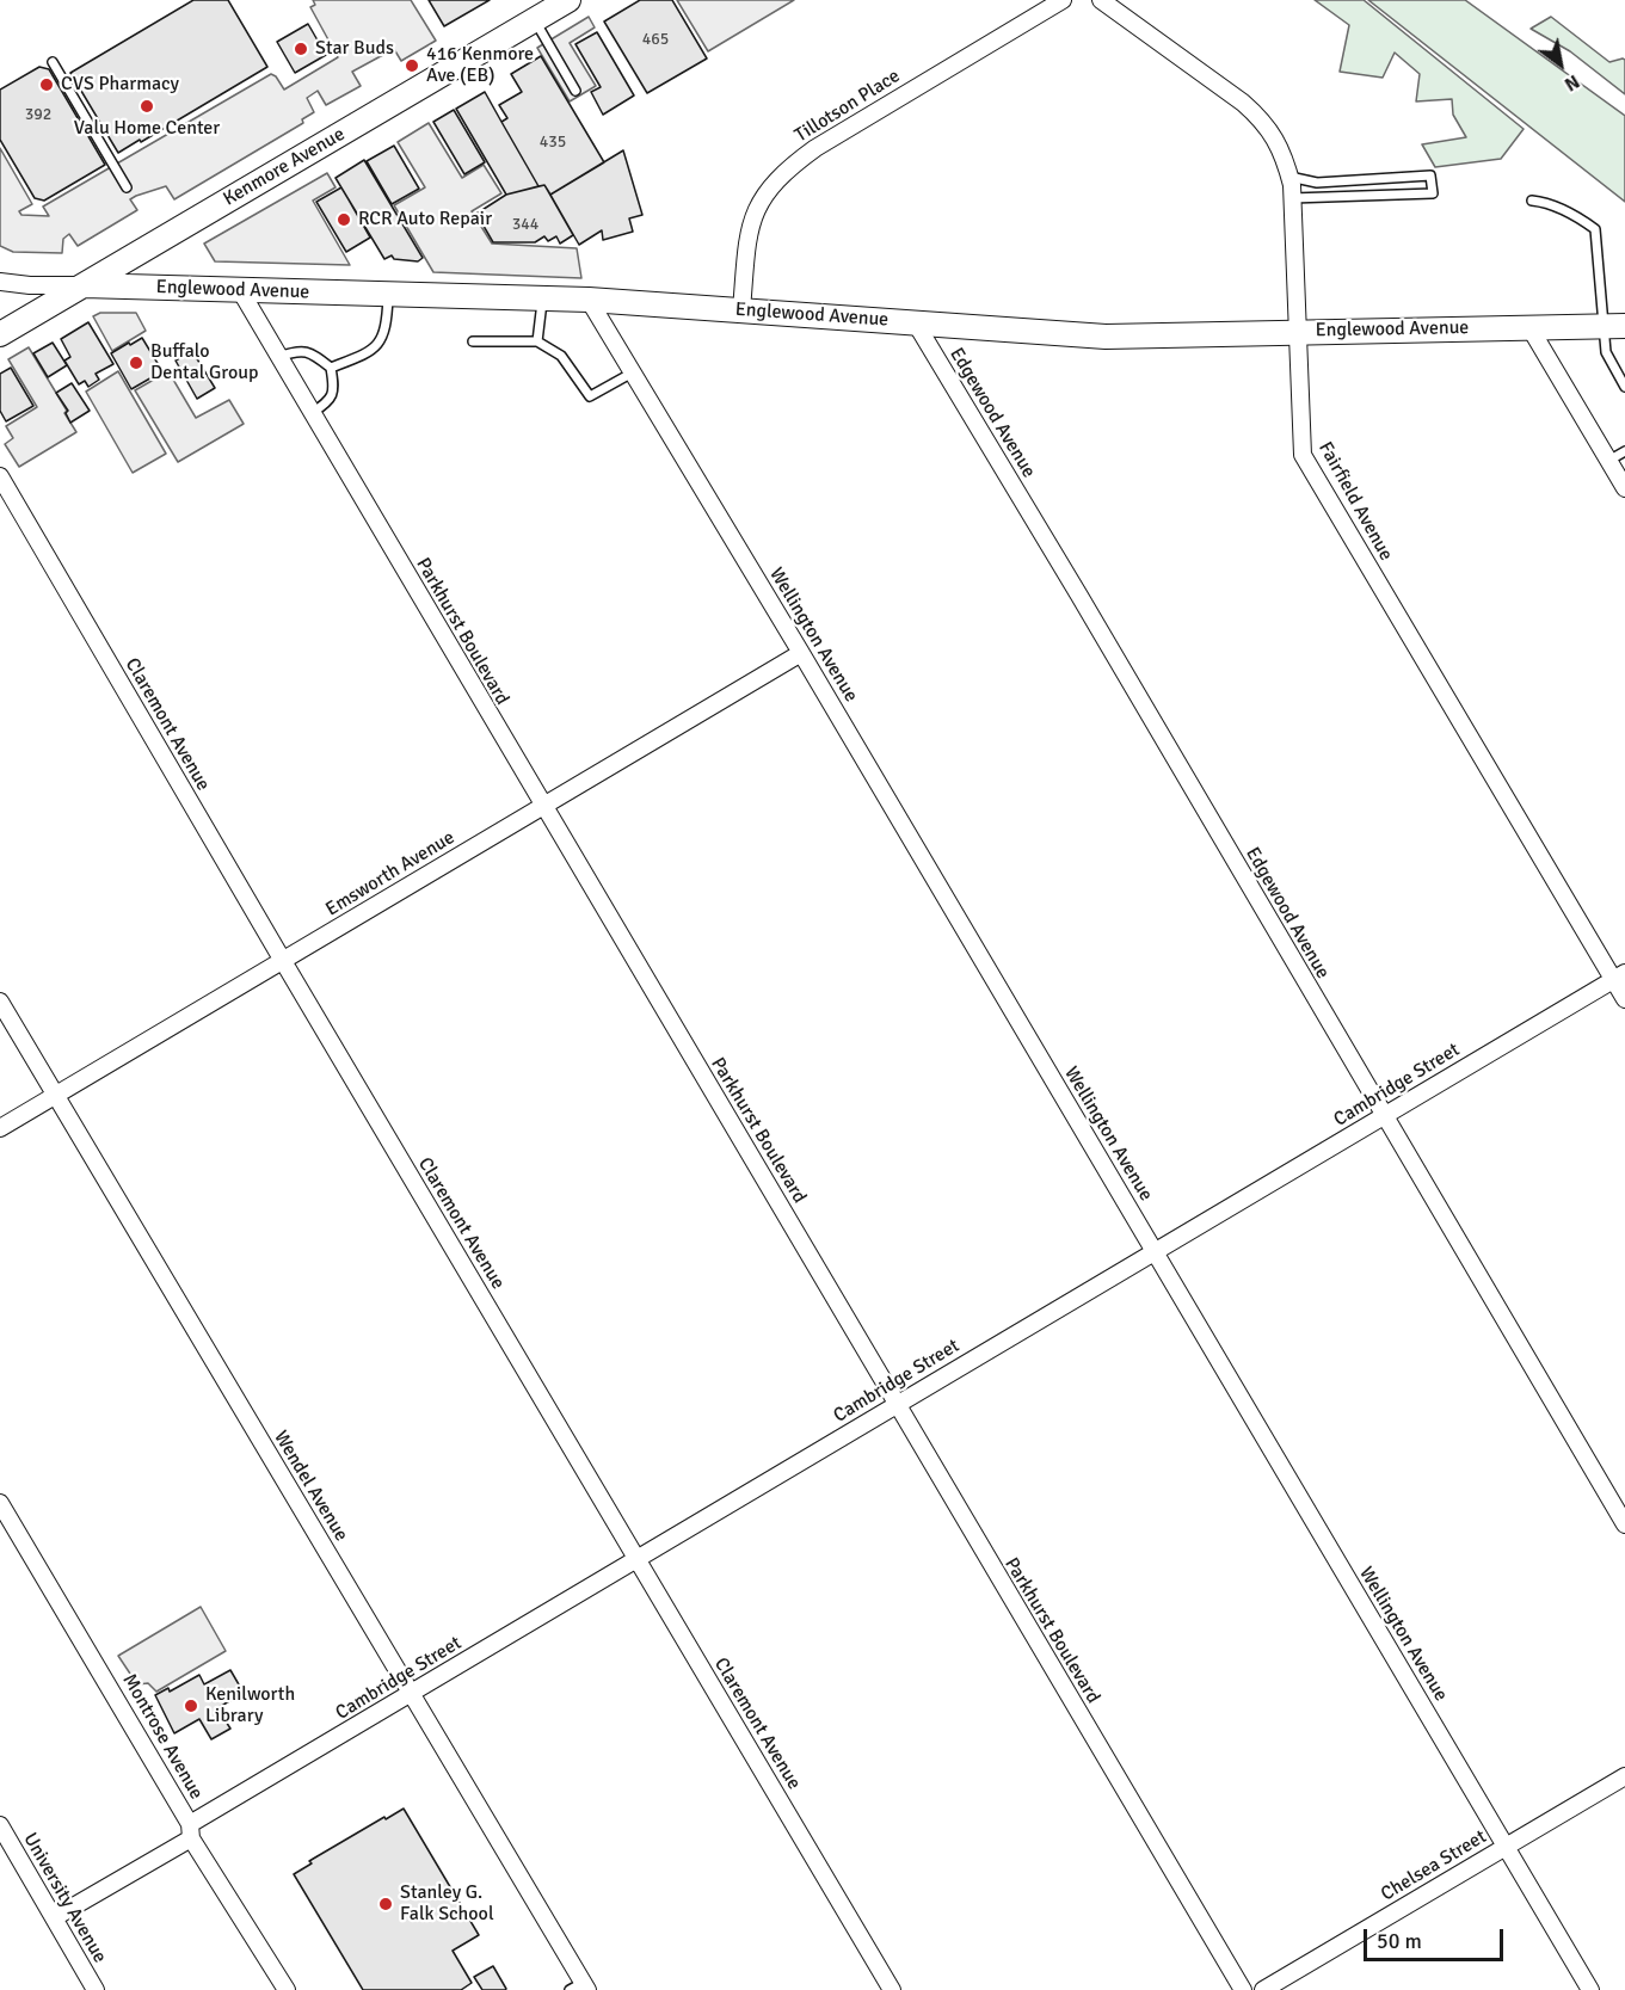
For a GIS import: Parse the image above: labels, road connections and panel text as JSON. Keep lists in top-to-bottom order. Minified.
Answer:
{"streets":{"street":["Tillotson Place","Kenmore Avenue","Englewood Avenue","Edgewood Avenue","Fairfield Avenue","Parkhurst Boulevard","Wellington Avenue","Claremont Avenue","Emsworth Avenue","Cambridge Street","Wendel Avenue","Montrose Avenue","Chelsea Street","University Avenue"]},"crossings":[["Tillotson Place","Englewood Avenue"],["Kenmore Avenue","Englewood Avenue"],["Englewood Avenue","Edgewood Avenue"],["Englewood Avenue","Fairfield Avenue"],["Englewood Avenue","Parkhurst Boulevard"],["Englewood Avenue","Wellington Avenue"],["Edgewood Avenue","Cambridge Street"],["Fairfield Avenue","Cambridge Street"],["Parkhurst Boulevard","Emsworth Avenue"],["Parkhurst Boulevard","Cambridge Street"],["Wellington Avenue","Emsworth Avenue"],["Wellington Avenue","Cambridge Street"],["Wellington Avenue","Chelsea Street"],["Claremont Avenue","Emsworth Avenue"],["Claremont Avenue","Cambridge Street"],["Emsworth Avenue","Wendel Avenue"],["Cambridge Street","Wendel Avenue"],["Cambridge Street","Montrose Avenue"],["Cambridge Street","University Avenue"]],"places":["Star Buds","416 Kenmore Ave (EB)","CVS Pharmacy","Valu Home Center","RCR Auto Repair","Buffalo Dental Group","Kenilworth Library","Stanley G. Falk School"],"house_numbers":["465","392","435","344"],"scale_bar":"50 m","north":"bottom right"}
